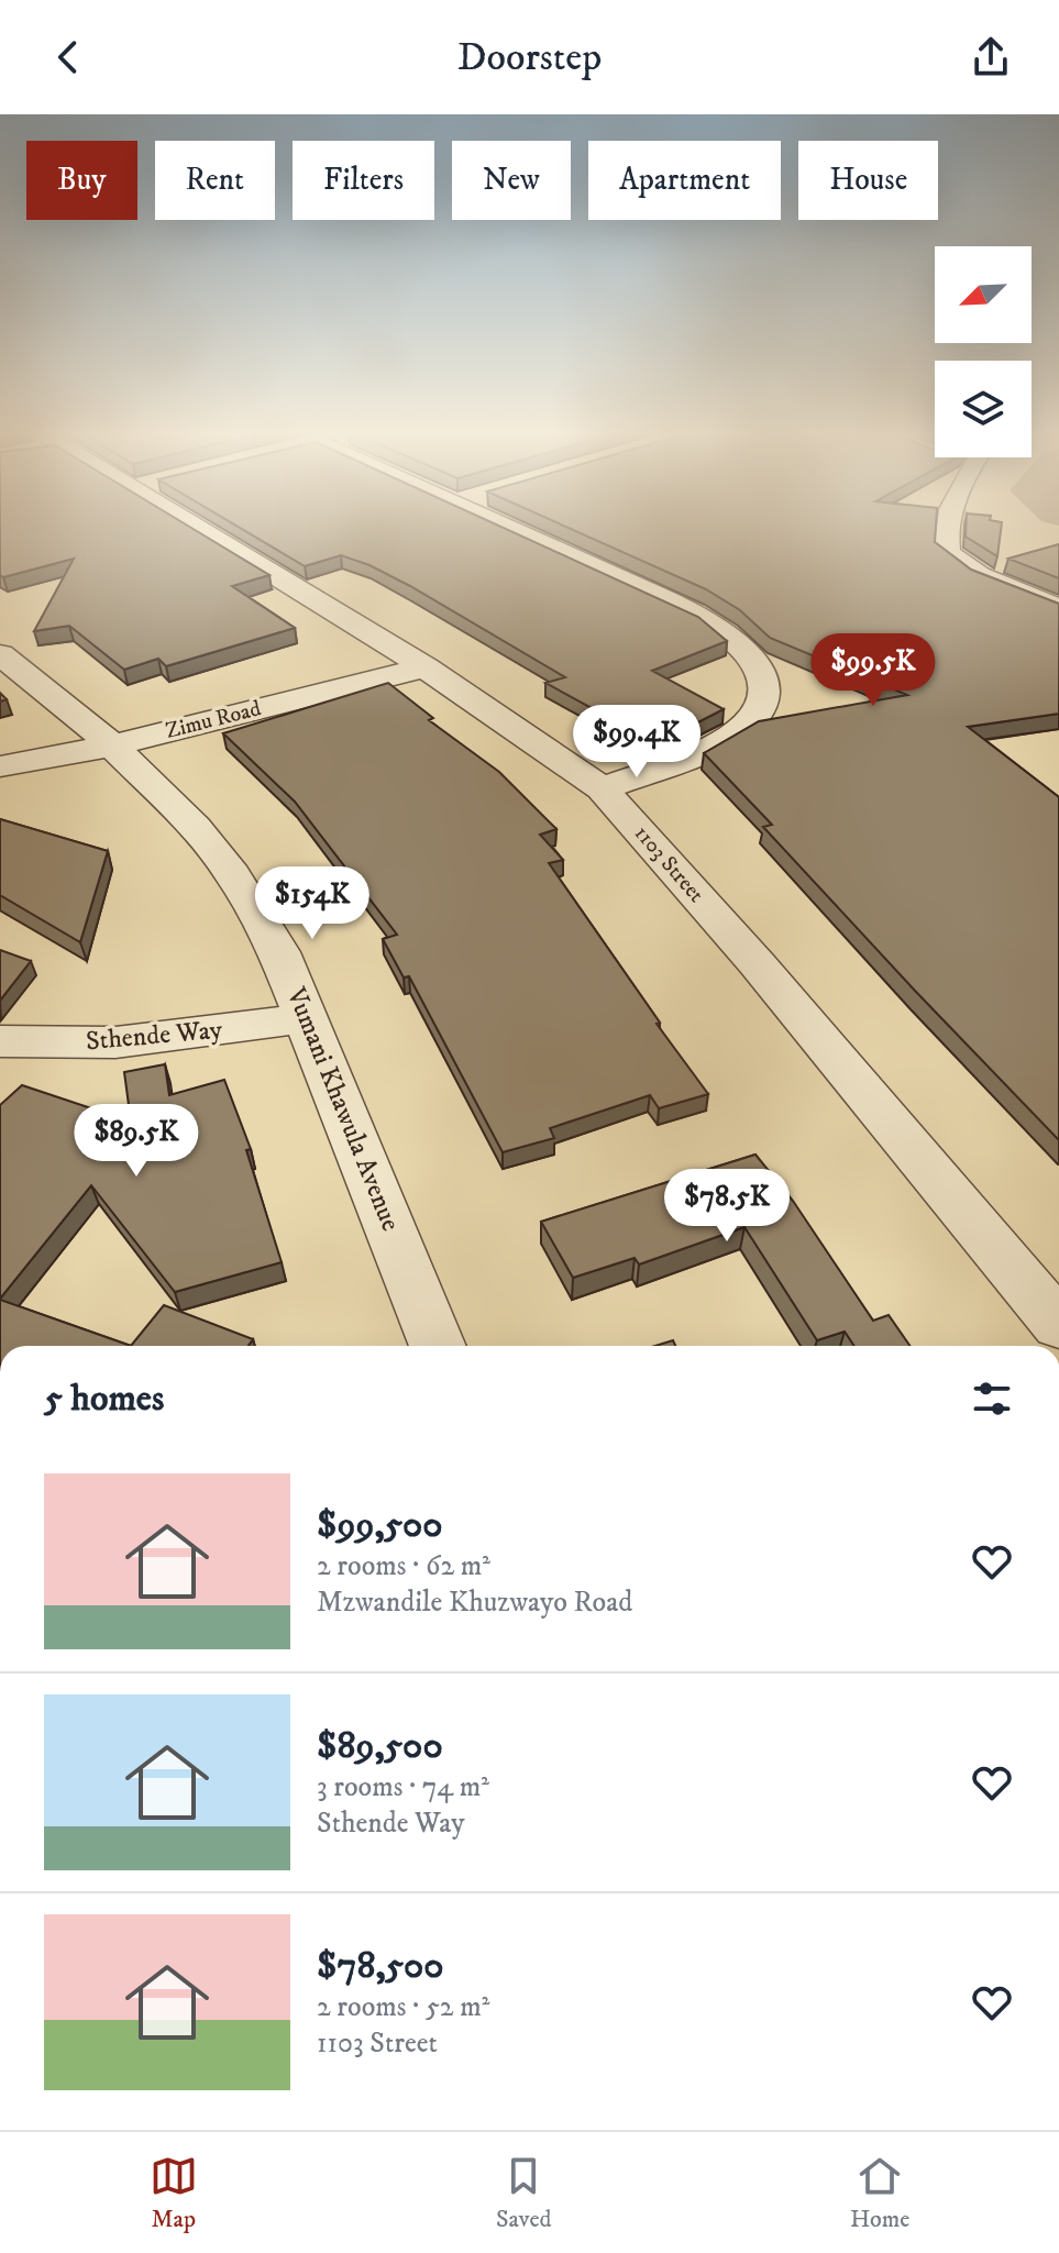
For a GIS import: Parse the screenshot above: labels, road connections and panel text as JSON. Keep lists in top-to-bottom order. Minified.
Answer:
{"streets":{"street":["Zimu Road","1103 Street","Sthende Way","Vumani Khawula Avenue"]},"crossings":[["Zimu Road","1103 Street"],["Zimu Road","Vumani Khawula Avenue"],["Sthende Way","Vumani Khawula Avenue"]],"north":"bottom left","page":{"header":"Doorstep","chip":["Buy","Rent","Filters","New","Apartment","House"],"price":["$99.5K","$99.4K","$154K","$89.5K","$78.5K"],"heading":"5 homes","list":[{"name":"$99,500","note":"2 rooms · 62 m² · Mzwandile Khuzwayo Road"},{"name":"$89,500","note":"3 rooms · 74 m² · Sthende Way"},{"name":"$78,500","note":"2 rooms · 52 m² · 1103 Street"}],"tabs":["Map","Saved","Home"]}}
